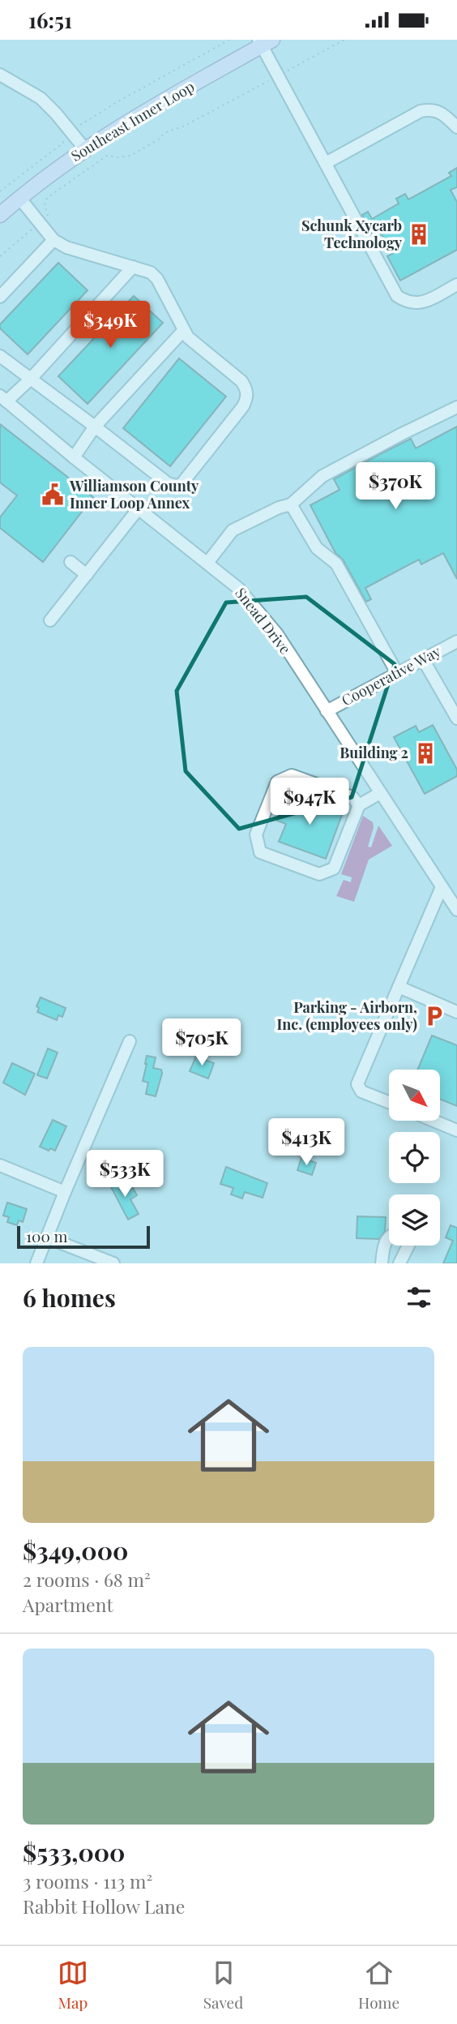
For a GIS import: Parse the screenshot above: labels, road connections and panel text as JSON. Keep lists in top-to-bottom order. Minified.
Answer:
{"streets":{"main road":["Southeast Inner Loop"],"street":["Snead Drive","Cooperative Way"]},"crossings":[["Snead Drive","Cooperative Way"]],"places":{"building":["Schunk Xycarb Technology","Building 2"],"public building":["Williamson County Inner Loop Annex"],"parking":["Parking - Airborn, Inc. (employees only)"]},"scale_bar":"100 m","north":"bottom right","page":{"status":"16:51","price":["$349K","$370K","$947K","$705K","$413K","$533K"],"scale":"100 m","heading":"6 homes","list":[{"name":"$349,000","note":"2 rooms · 68 m² · Apartment"},{"name":"$533,000","note":"3 rooms · 113 m² · Rabbit Hollow Lane"}],"tabs":["Map","Saved","Home"]}}
